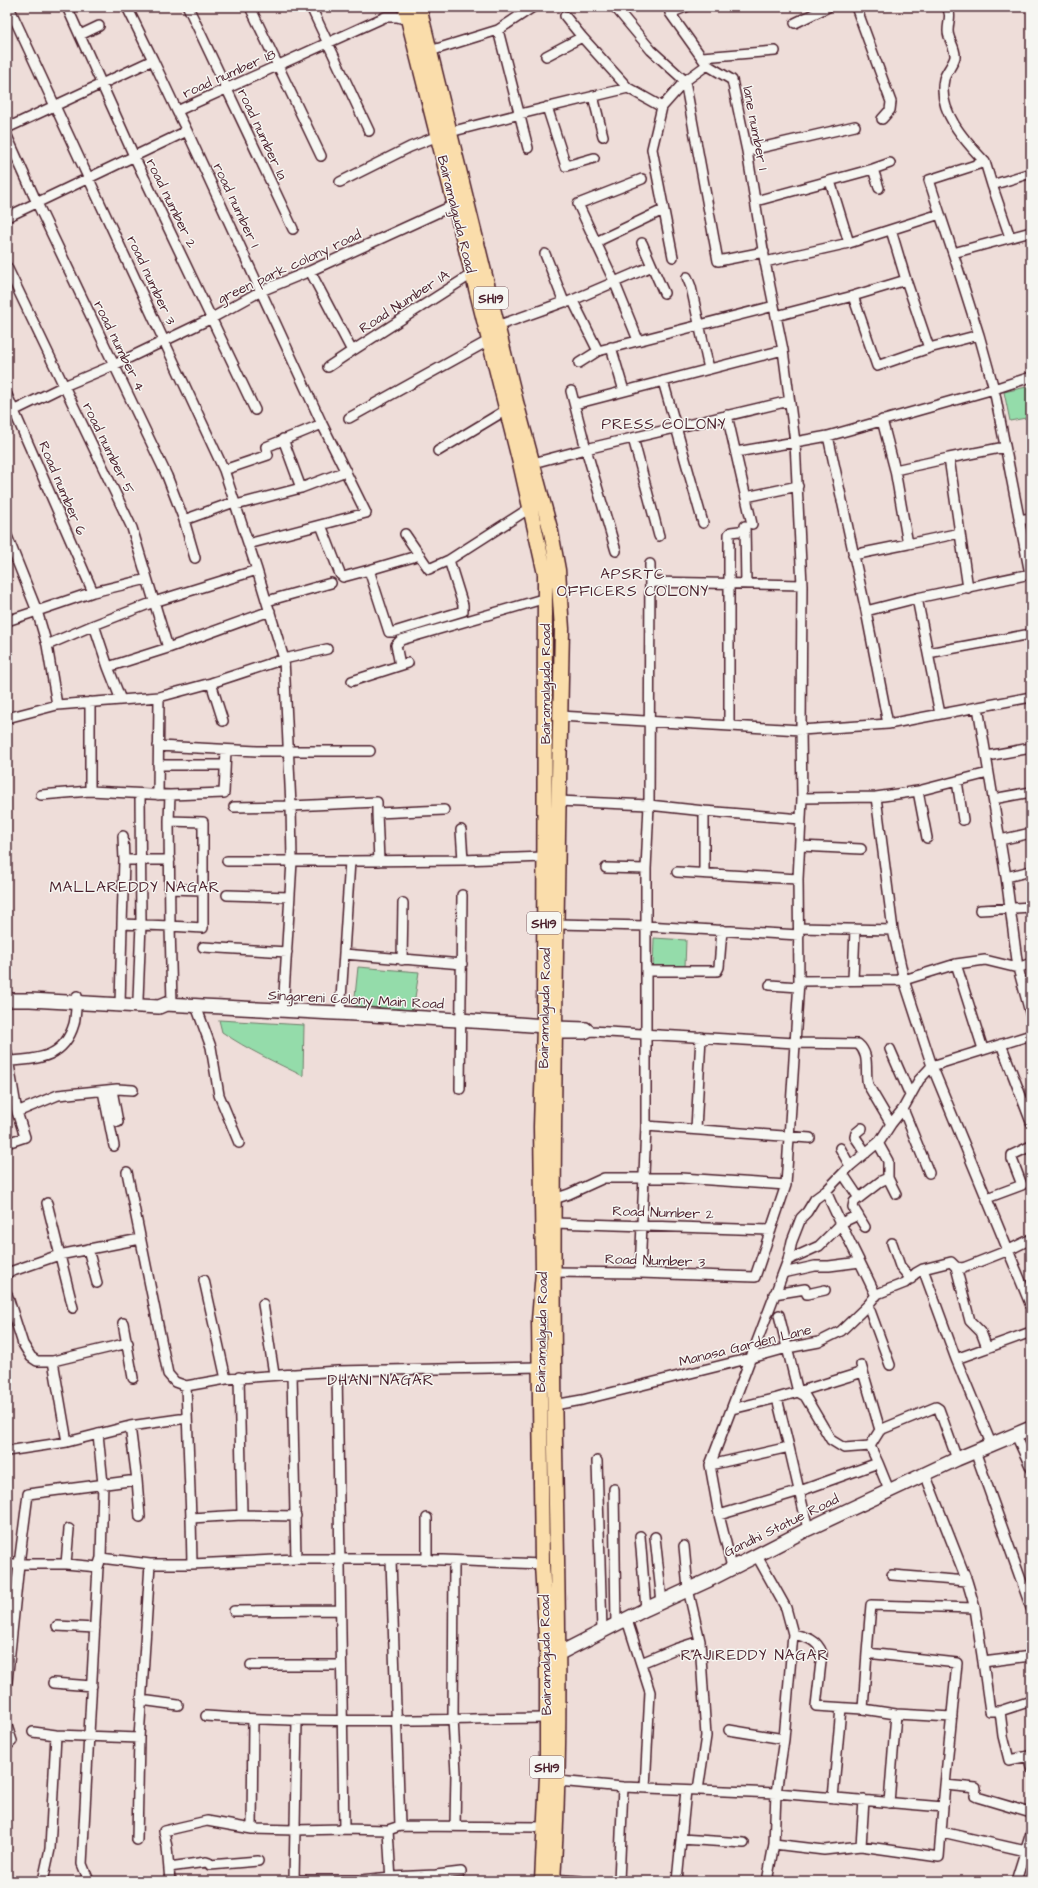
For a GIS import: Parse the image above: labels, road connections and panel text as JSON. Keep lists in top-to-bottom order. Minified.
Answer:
{"streets":{"main road":["Bairamalguda Road","SH19"],"street":["road number 18","lane number 1","road number 1a","road number 2","road number 1","green park colony road","road number 3","Road Number 1A","road number 4","road number 5","Road number 6","Singareni Colony Main Road","Road Number 2","Road Number 3","Manasa Garden Lane","Gandhi Statue Road"]},"crossings":[["road number 18","road number 1a"],["road number 18","road number 1"],["road number 18","Bairamalguda Road"],["lane number 1","Road Number 2"],["lane number 1","Road Number 3"],["road number 2","green park colony road"],["road number 1","green park colony road"],["Bairamalguda Road","green park colony road"],["Bairamalguda Road","Road Number 1A"],["Bairamalguda Road","Singareni Colony Main Road"],["Bairamalguda Road","Road Number 2"],["Bairamalguda Road","Road Number 3"],["Bairamalguda Road","Manasa Garden Lane"],["Bairamalguda Road","Gandhi Statue Road"],["green park colony road","road number 3"],["green park colony road","Road Number 1A"],["green park colony road","road number 4"],["green park colony road","road number 5"],["green park colony road","Road number 6"],["road number 3","Singareni Colony Main Road"]],"districts":["PRESS COLONY","APSRTC OFFICERS COLONY","MALLAREDDY NAGAR","DHANI NAGAR","RAJIREDDY NAGAR"]}
